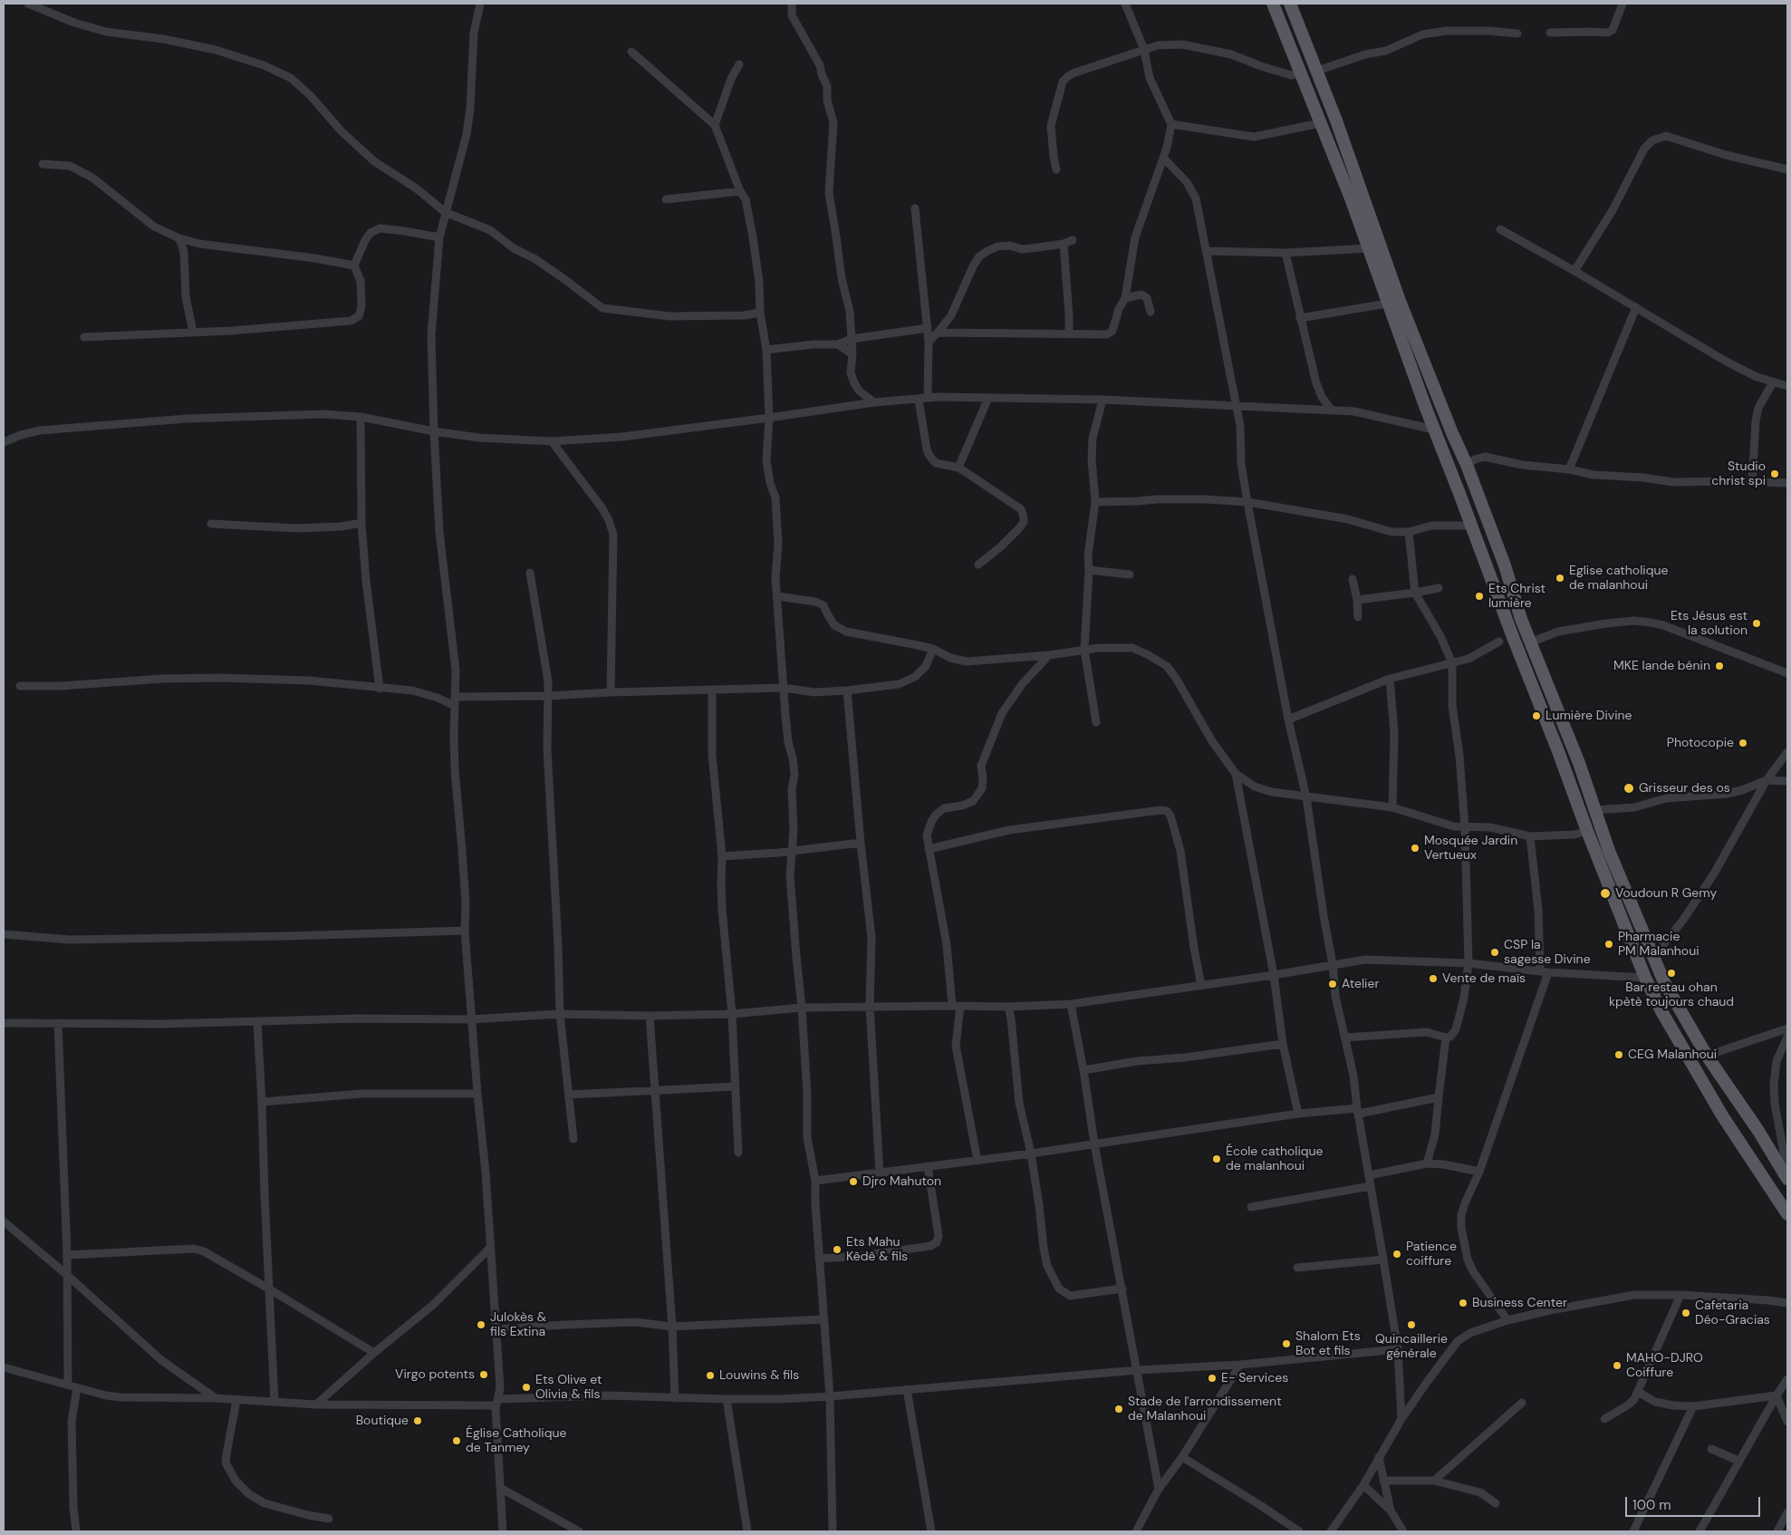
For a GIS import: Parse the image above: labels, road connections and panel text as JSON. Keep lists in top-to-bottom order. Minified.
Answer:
{"places":["Studio christ spi","Eglise catholique de malanhoui","Ets Christ lumière","Ets Jésus est la solution","MKE lande bénin","Lumière Divine","Photocopie","Grisseur des os","Mosquée Jardin Vertueux","Voudoun R Gemy","Pharmacie PM Malanhoui","CSP la sagesse Divine","Bar restau ohan kpètè toujours chaud","Vente de maïs","Atelier","CEG Malanhoui","École catholique de malanhoui","Djro Mahuton","Ets Mahu Kêdê & fils","Patience coiffure","Business Center","Cafetaria Déo-Gracias","Julokès & fils Extina","Quincaillerie générale","Shalom Ets Bot et fils","MAHO-DJRO Coiffure","Virgo potents","Louwins & fils","E- Services","Ets Olive et Olivia & fils","Stade de l'arrondissement de Malanhoui","Boutique","Église Catholique de Tanmey"],"scale_bar":"100 m"}
